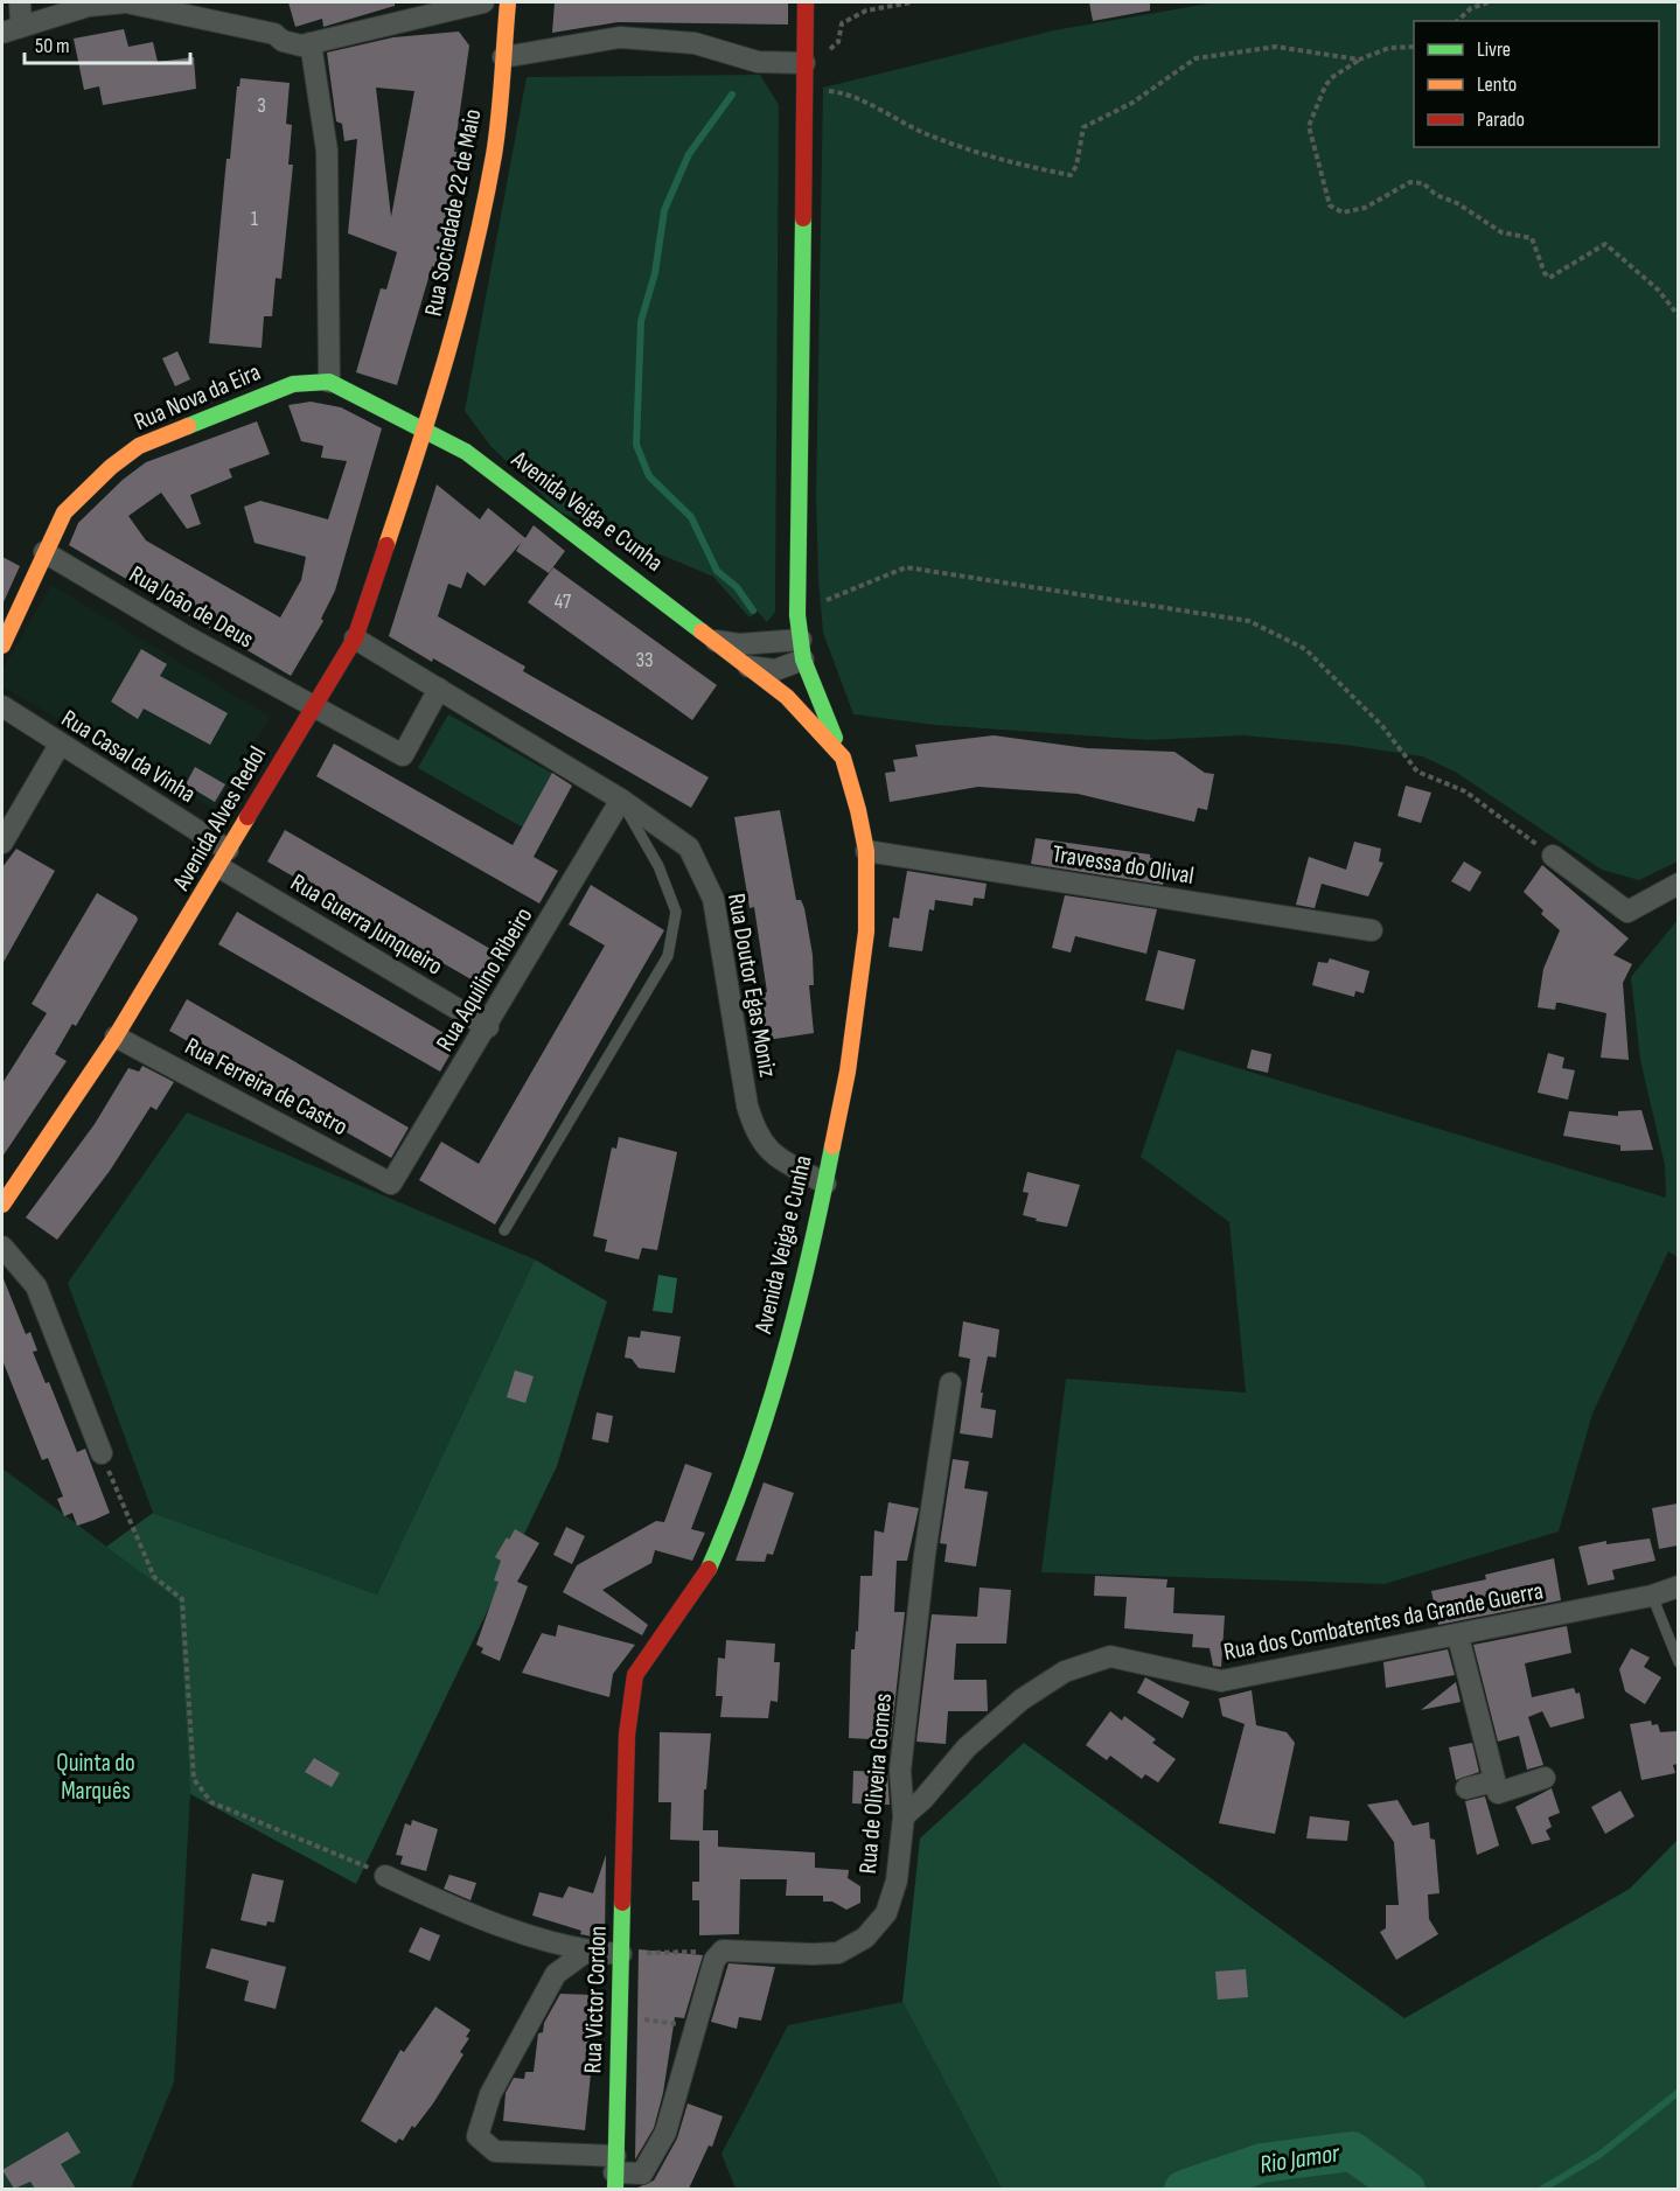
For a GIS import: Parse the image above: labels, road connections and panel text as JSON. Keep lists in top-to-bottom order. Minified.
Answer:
{"streets":{"street":["Rua Sociedade 22 de Maio","Rua Nova da Eira","Avenida Veiga e Cunha","Rua João de Deus","Rua Casal da Vinha","Avenida Alves Redol","Travessa do Olival","Rua Guerra Junqueiro","Rua Aquilino Ribeiro","Rua Doutor Egas Moniz","Rua Ferreira de Castro","Rua dos Combatentes da Grande Guerra","Rua de Oliveira Gomes","Rua Victor Cordon"]},"crossings":[["Rua Sociedade 22 de Maio","Rua Nova da Eira"],["Rua Sociedade 22 de Maio","Avenida Veiga e Cunha"],["Rua Sociedade 22 de Maio","Avenida Alves Redol"],["Rua Nova da Eira","Avenida Veiga e Cunha"],["Rua Nova da Eira","Rua João de Deus"],["Rua Nova da Eira","Avenida Alves Redol"],["Avenida Veiga e Cunha","Avenida Alves Redol"],["Avenida Veiga e Cunha","Travessa do Olival"],["Avenida Veiga e Cunha","Rua Doutor Egas Moniz"],["Avenida Veiga e Cunha","Rua Victor Cordon"],["Rua João de Deus","Avenida Alves Redol"],["Rua Casal da Vinha","Avenida Alves Redol"],["Rua Casal da Vinha","Rua Guerra Junqueiro"],["Avenida Alves Redol","Rua Guerra Junqueiro"],["Avenida Alves Redol","Rua Doutor Egas Moniz"],["Avenida Alves Redol","Rua Ferreira de Castro"],["Rua Guerra Junqueiro","Rua Aquilino Ribeiro"],["Rua Aquilino Ribeiro","Rua Doutor Egas Moniz"],["Rua Aquilino Ribeiro","Rua Ferreira de Castro"],["Rua dos Combatentes da Grande Guerra","Rua de Oliveira Gomes"]],"water":["Rio Jamor"],"parks":["Quinta do Marquês"],"house_numbers":["3","1","47","33"],"legend":["Livre","Lento","Parado"],"scale_bar":"50 m"}
